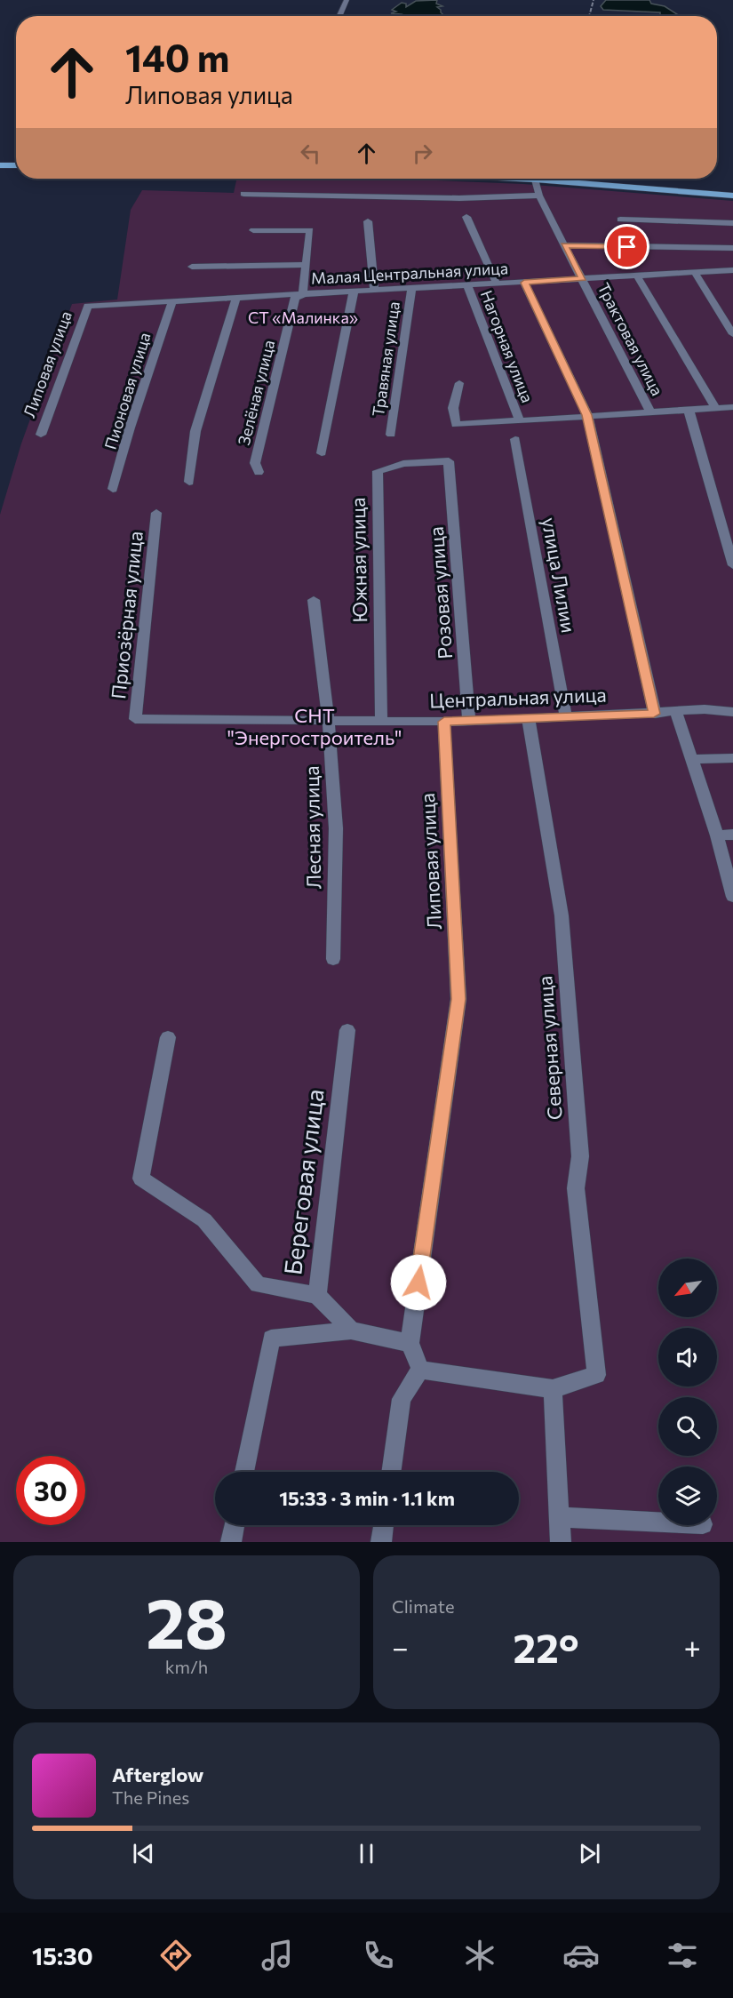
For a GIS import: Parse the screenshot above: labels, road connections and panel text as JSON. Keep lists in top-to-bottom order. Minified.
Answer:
{"streets":{"street":["Малая Центральная улица","Трактовая улица","Нагорная улица","Травяная улица","Липовая улица","Пионовая улица","Зелёная улица","Южная улица","улица Лилии","Розовая улица","Приозёрная улица","Центральная улица","Лесная улица","Северная улица","Береговая улица"]},"crossings":[["Малая Центральная улица","Трактовая улица"],["Малая Центральная улица","Нагорная улица"],["Малая Центральная улица","Травяная улица"],["Малая Центральная улица","Липовая улица"],["Малая Центральная улица","Пионовая улица"],["Малая Центральная улица","Зелёная улица"],["Липовая улица","Центральная улица"],["Южная улица","Розовая улица"],["Южная улица","Центральная улица"],["улица Лилии","Центральная улица"],["Розовая улица","Центральная улица"],["Приозёрная улица","Центральная улица"],["Приозёрная улица","Лесная улица"],["Центральная улица","Лесная улица"],["Центральная улица","Северная улица"]],"parks":["CТ «Малинка»","СНТ \"Энергостроитель\""],"north":"bottom left","page":{"turn":["140 m","Липовая улица"],"limit":"30","trip":"15:33 · 3 min · 1.1 km","tile":[["28","km/h"],"Climate"],"heat":["−","22°","+"],"song":["Afterglow","The Pines"],"tabs":"15:30"}}
